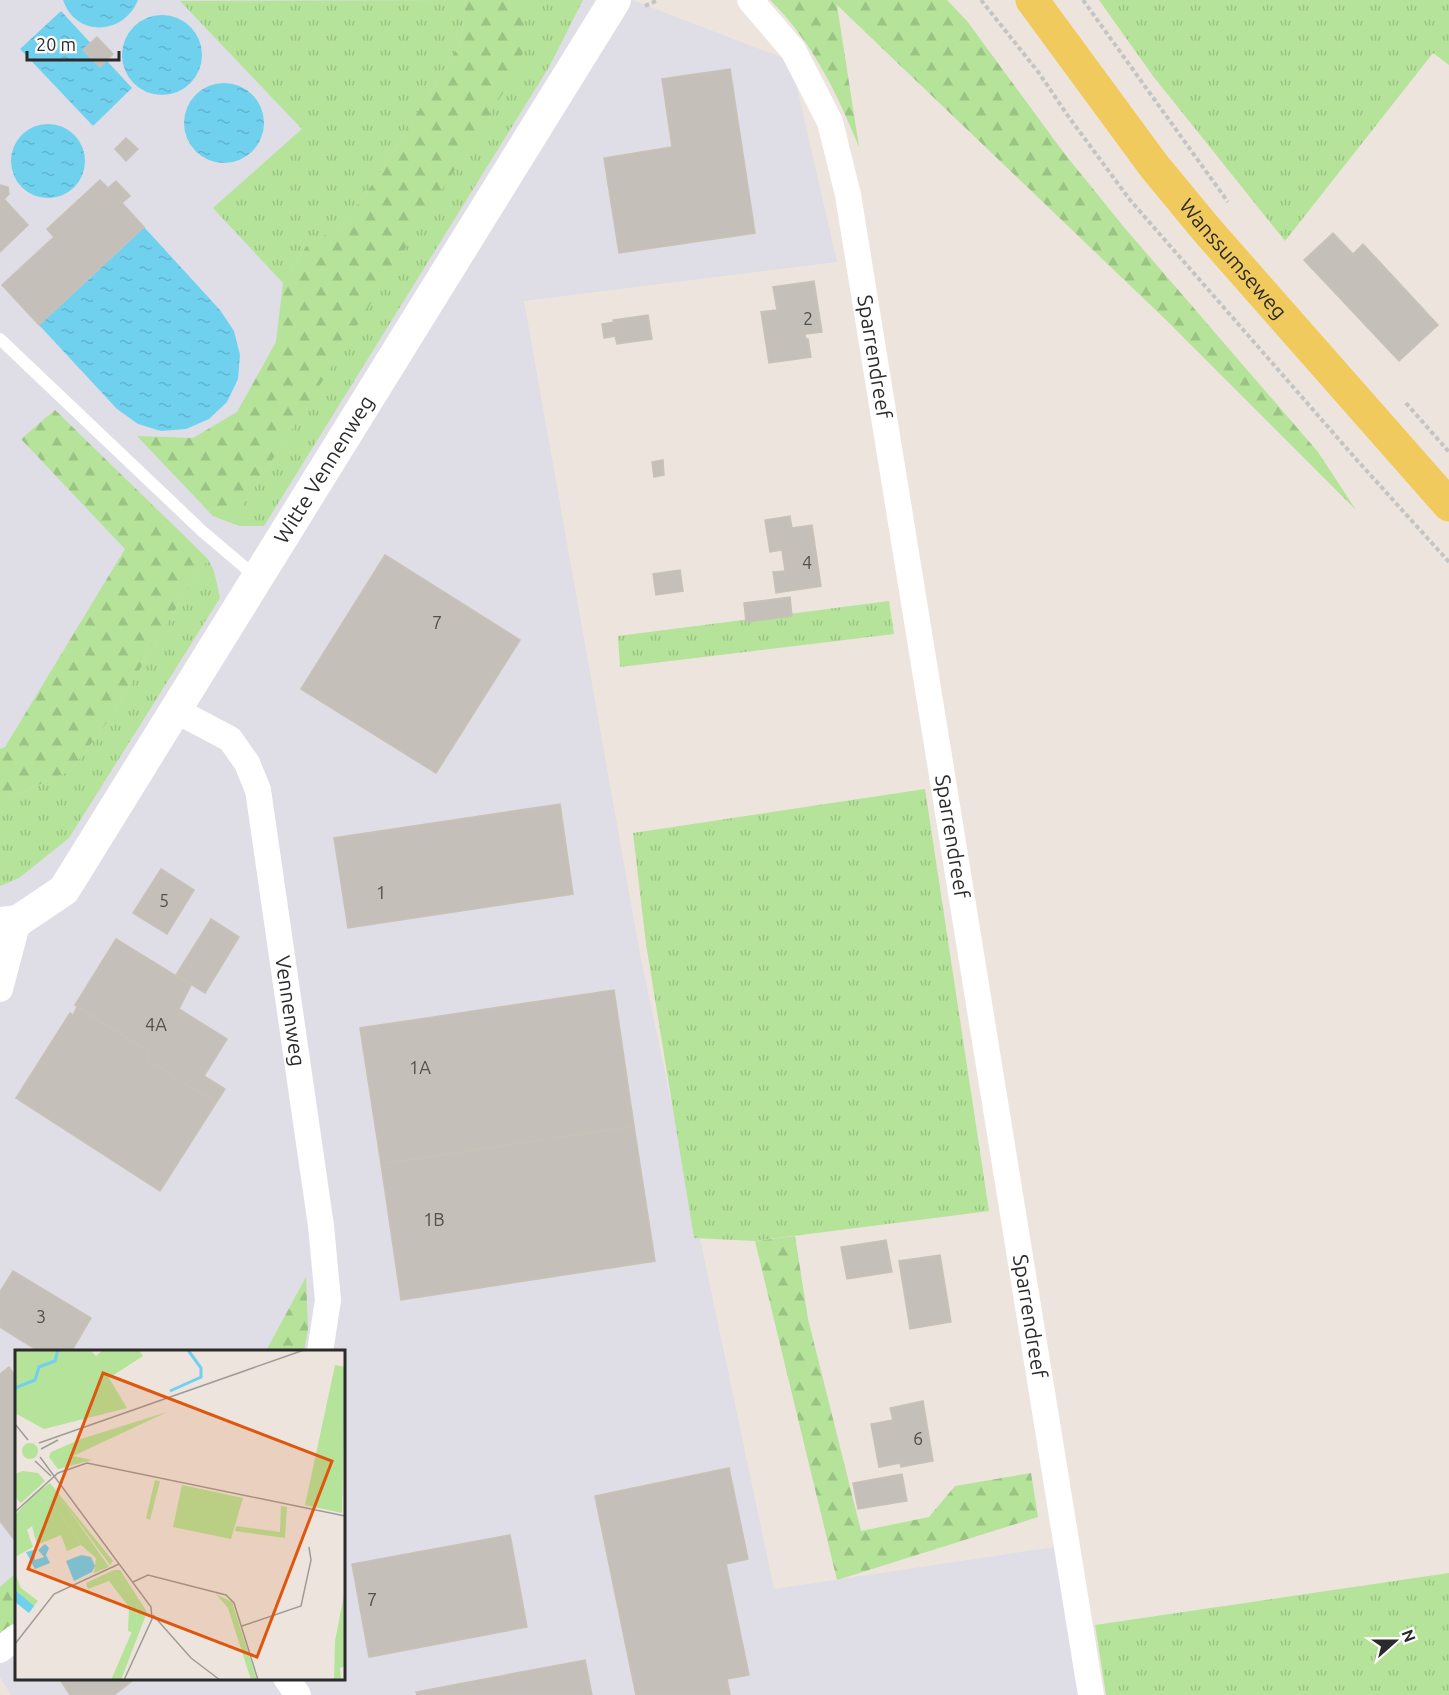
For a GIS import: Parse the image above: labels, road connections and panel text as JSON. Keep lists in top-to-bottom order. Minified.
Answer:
{"streets":{"main road":["Wanssumseweg"],"street":["Sparrendreef","Witte Vennenweg","Vennenweg"]},"crossings":[["Witte Vennenweg","Vennenweg"]],"house_numbers":["2","4","7","1","5","4A","1A","1B","3","6","7"],"scale_bar":"20 m","north":"right"}
